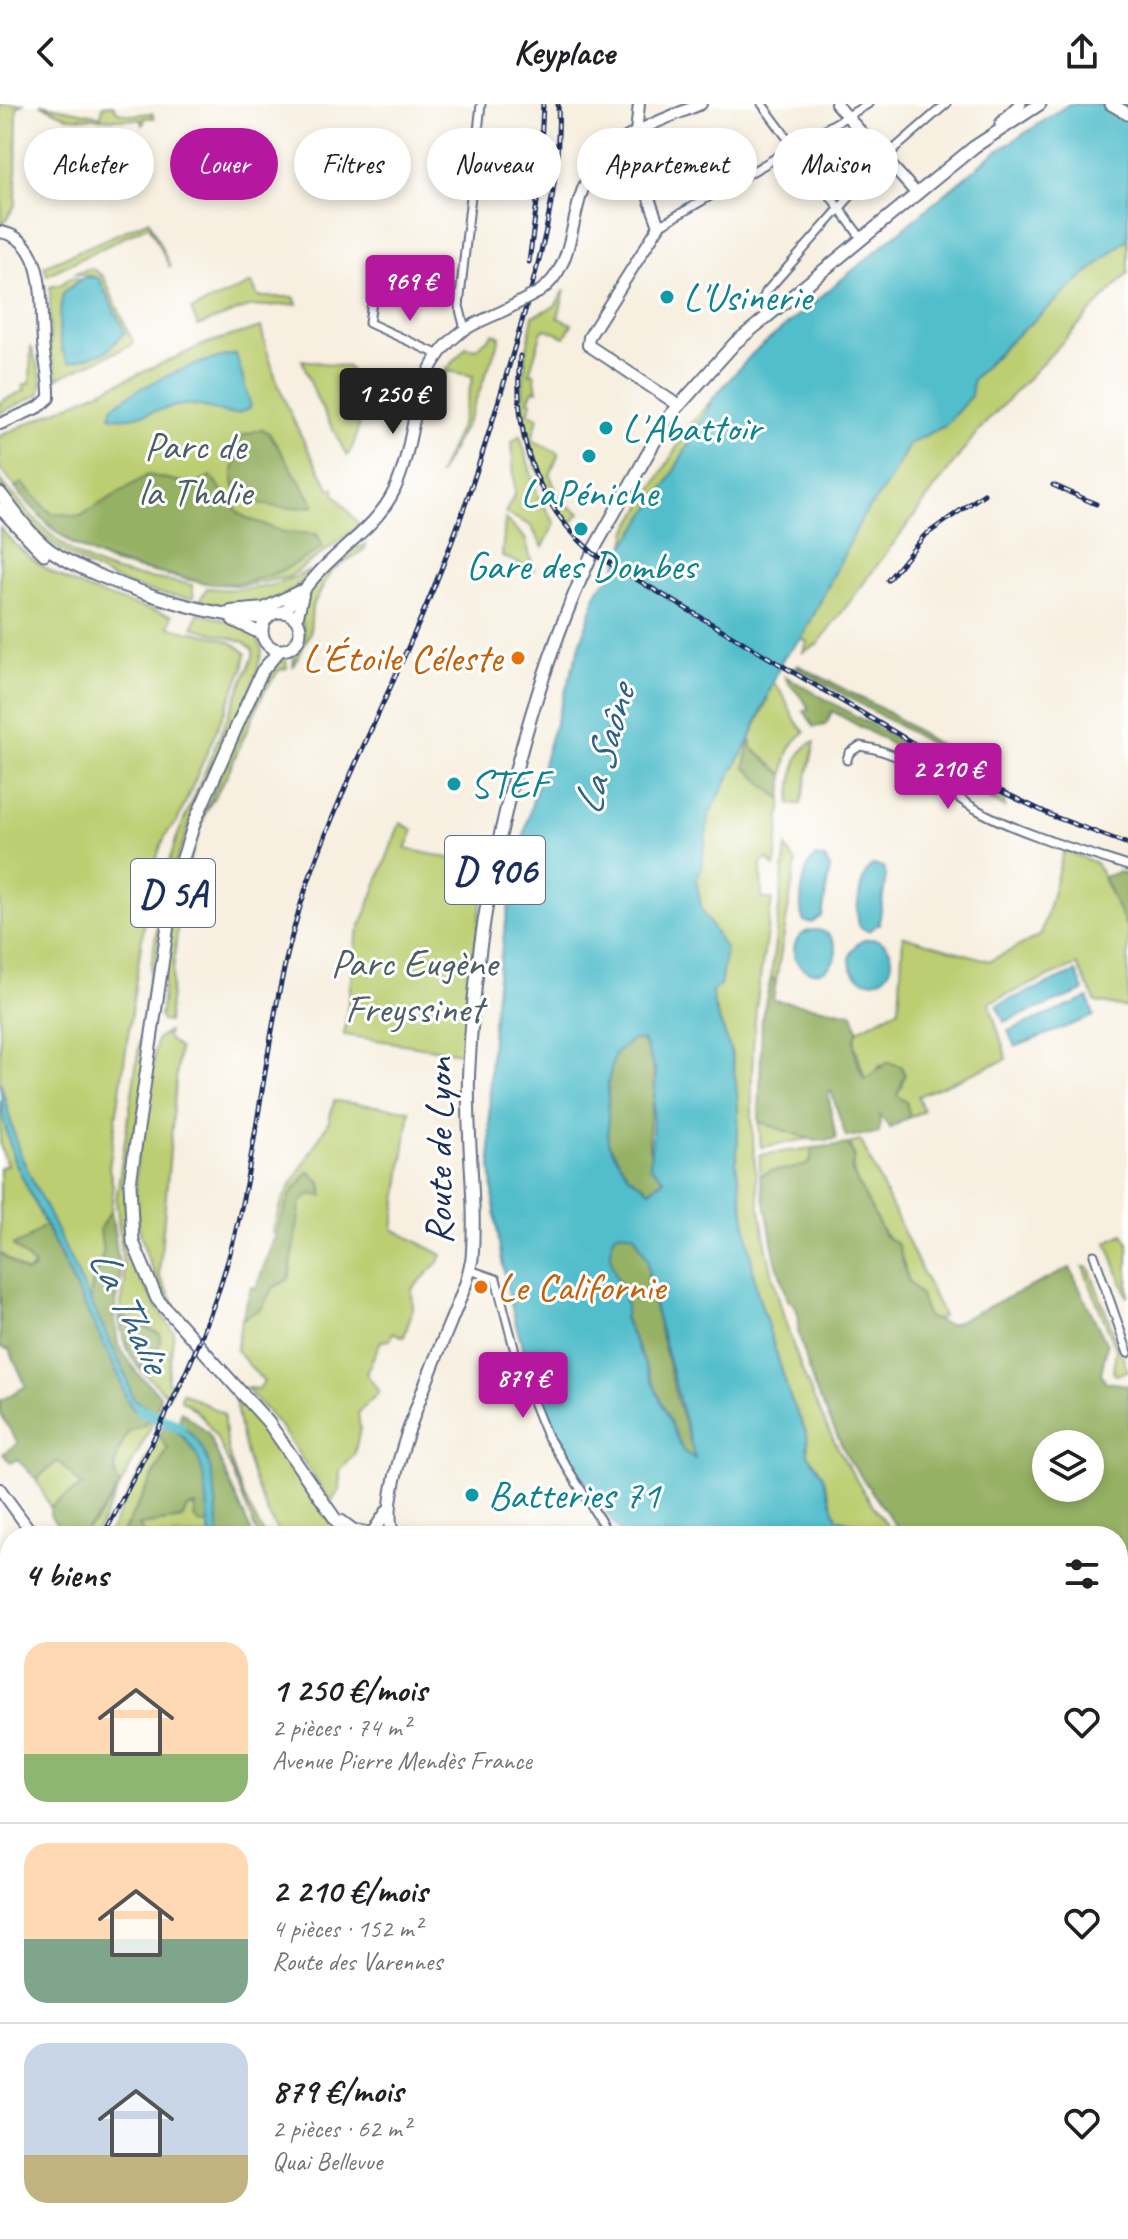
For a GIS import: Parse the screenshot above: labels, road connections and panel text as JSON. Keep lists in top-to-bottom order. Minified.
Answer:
{"streets":{"main road":["D 906","D 5A","Route de Lyon"]},"crossings":[["D 906","Route de Lyon"]],"water":["La Saône","La Thalie"],"parks":["Parc de la Thalie","Parc Eugène Freyssinet"],"places":["L'Usinerie","L'Abattoir","LaPéniche","Gare des Dombes","L'Étoile Céleste","STEF","Le Californie","Batteries 71"],"page":{"header":"Keyplace","chip":["Acheter","Louer","Filtres","Nouveau","Appartement","Maison"],"price":["969 €","1 250 €","2 210 €","879 €"],"heading":"4 biens","list":[{"name":"1 250 €/mois","note":"2 pièces · 74 m² · Avenue Pierre Mendès France"},{"name":"2 210 €/mois","note":"4 pièces · 152 m² · Route des Varennes"},{"name":"879 €/mois","note":"2 pièces · 62 m² · Quai Bellevue"}]}}
